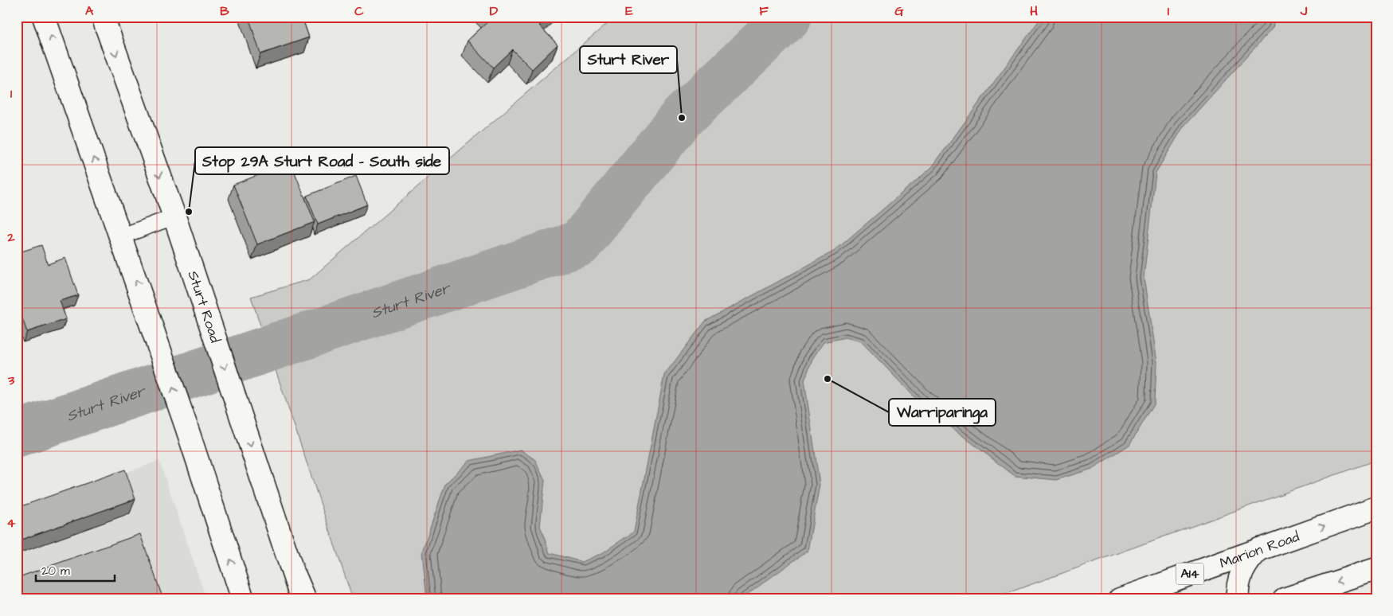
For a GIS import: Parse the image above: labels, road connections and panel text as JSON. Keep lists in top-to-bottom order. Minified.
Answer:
{"streets":{"main road":["Sturt Road","Marion Road","A14"]},"water":["Sturt River"],"places":["Sturt River","Stop 29A Sturt Road - South side","Warriparinga"],"scale_bar":"20 m","grid":{"columns":["A","B","C","D","E","F","G","H","I","J"],"rows":["1","2","3","4"]}}
